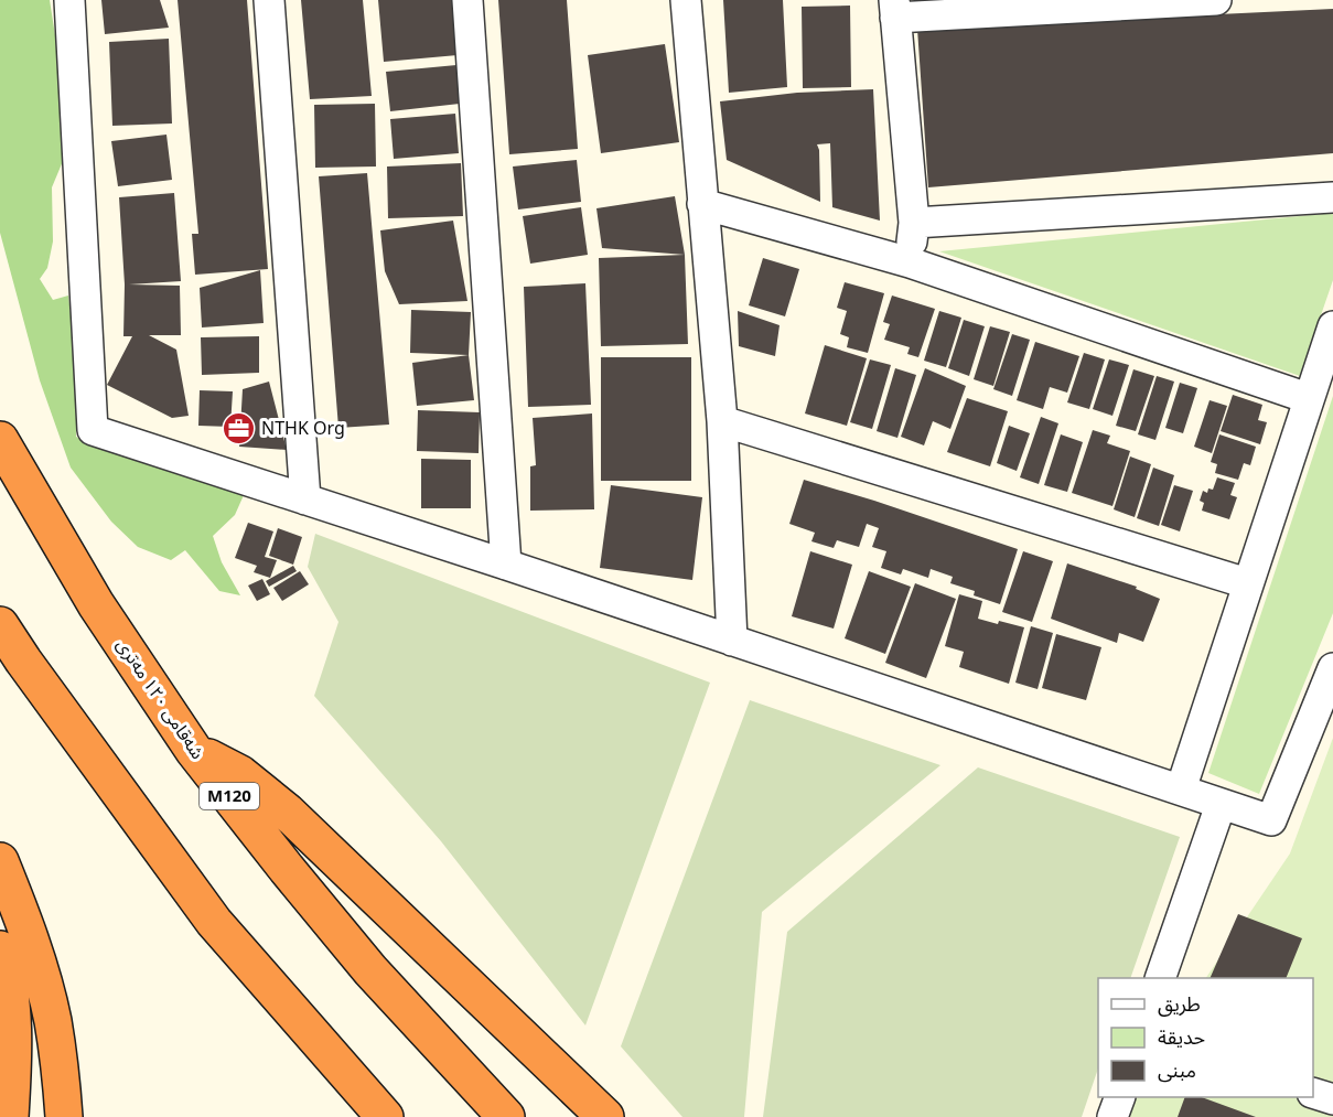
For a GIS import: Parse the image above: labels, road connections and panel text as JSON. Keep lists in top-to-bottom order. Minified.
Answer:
{"streets":{"highway":["شەقامی ١٢٠ مەتری","M120"]},"places":{"office":["NTHK Org"]},"legend":["طريق","حديقة","مبنى"]}
